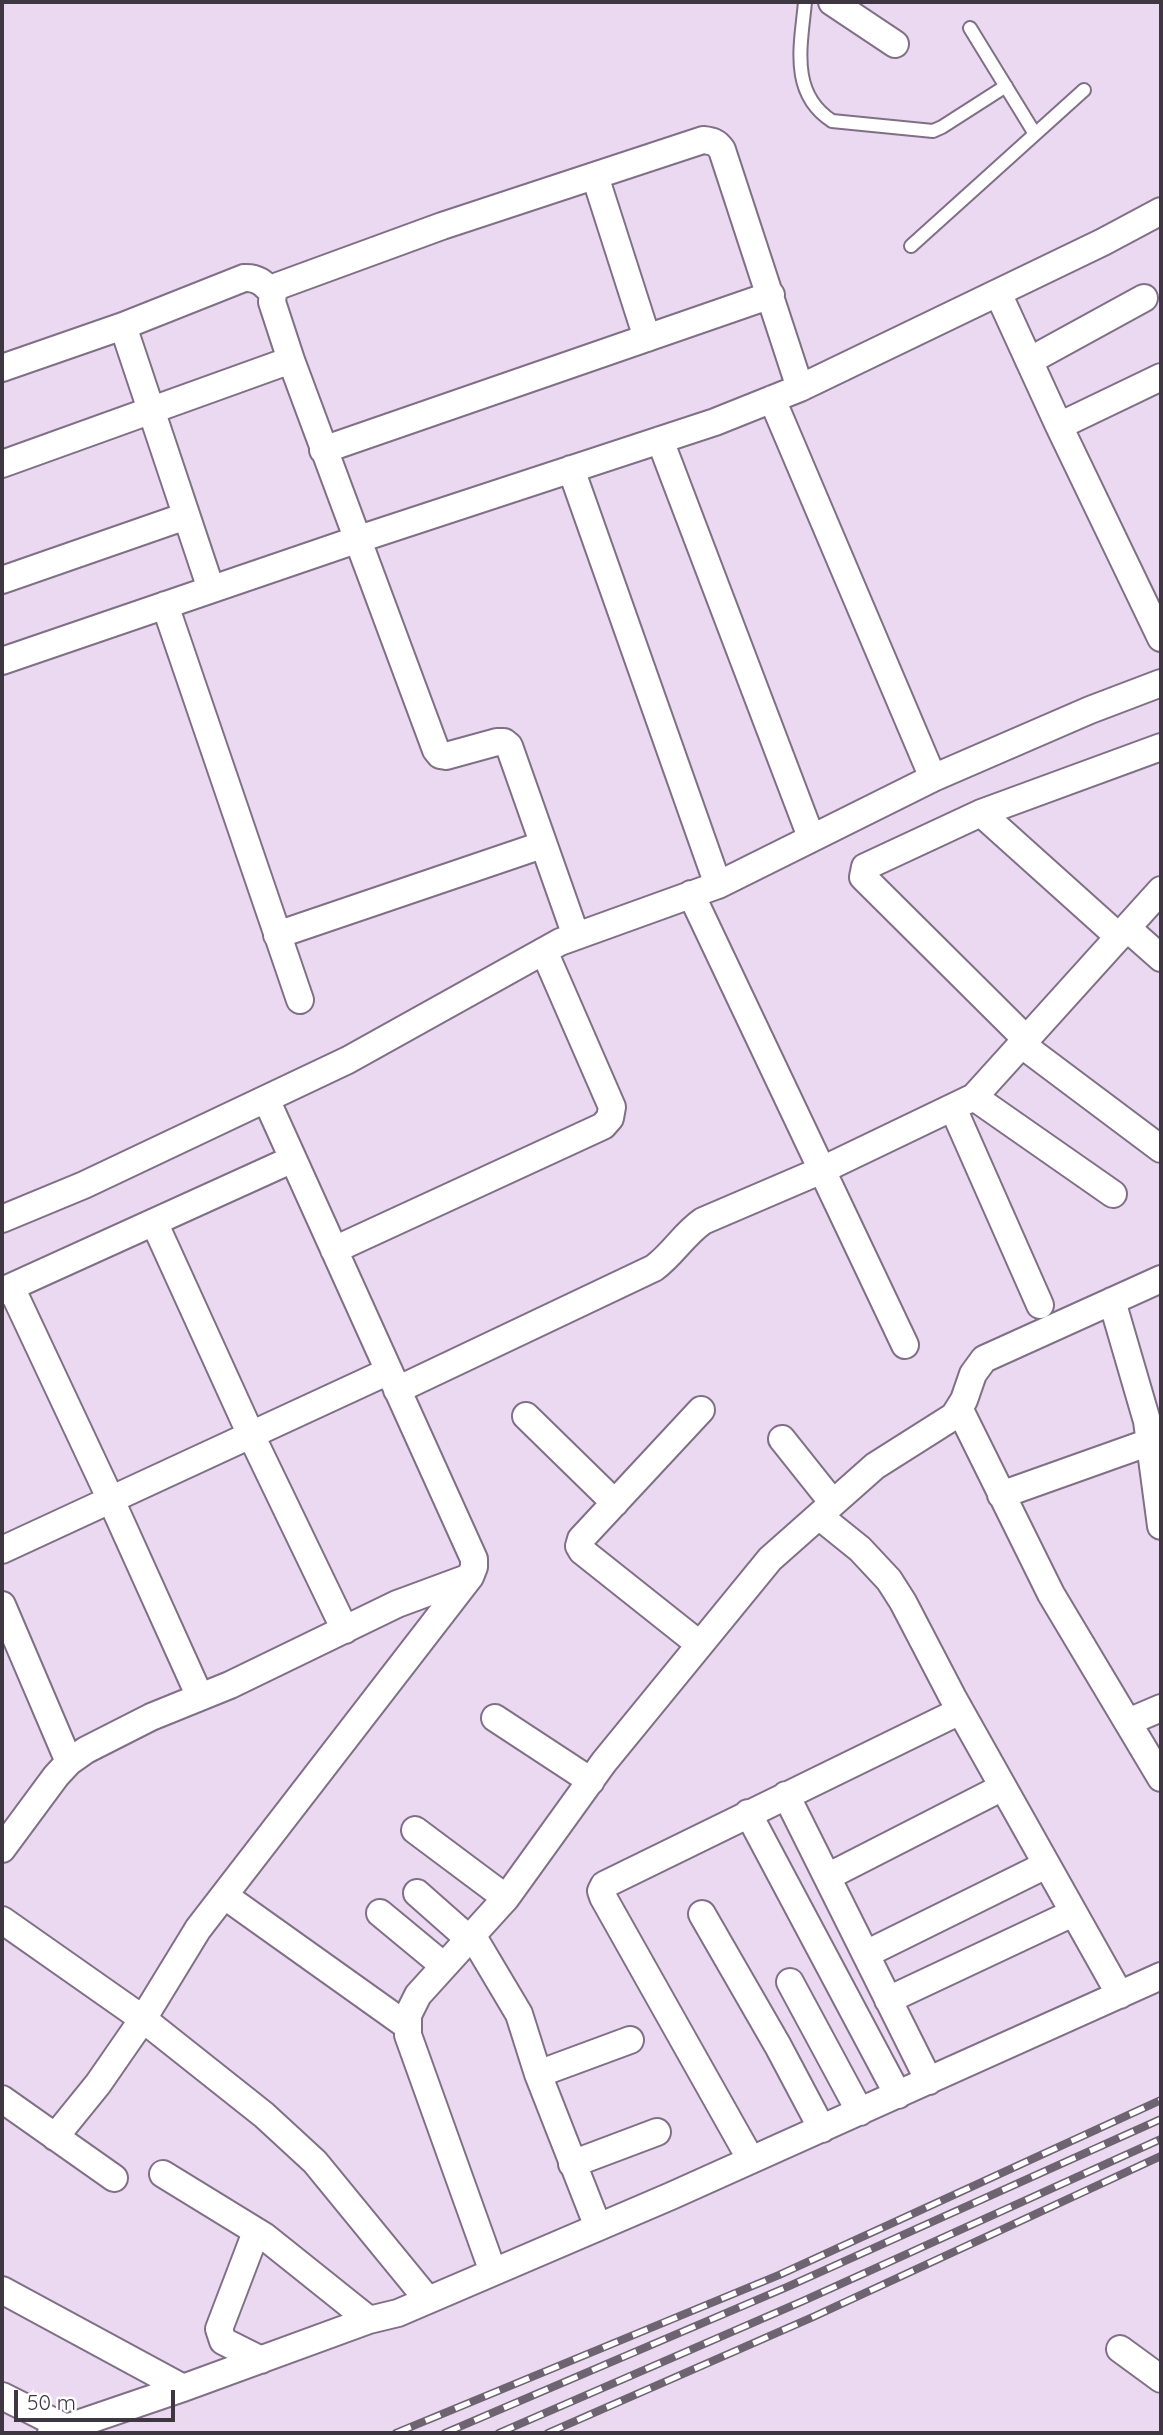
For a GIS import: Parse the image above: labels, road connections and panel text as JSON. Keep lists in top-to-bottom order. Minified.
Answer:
{"scale_bar":"50 m"}
